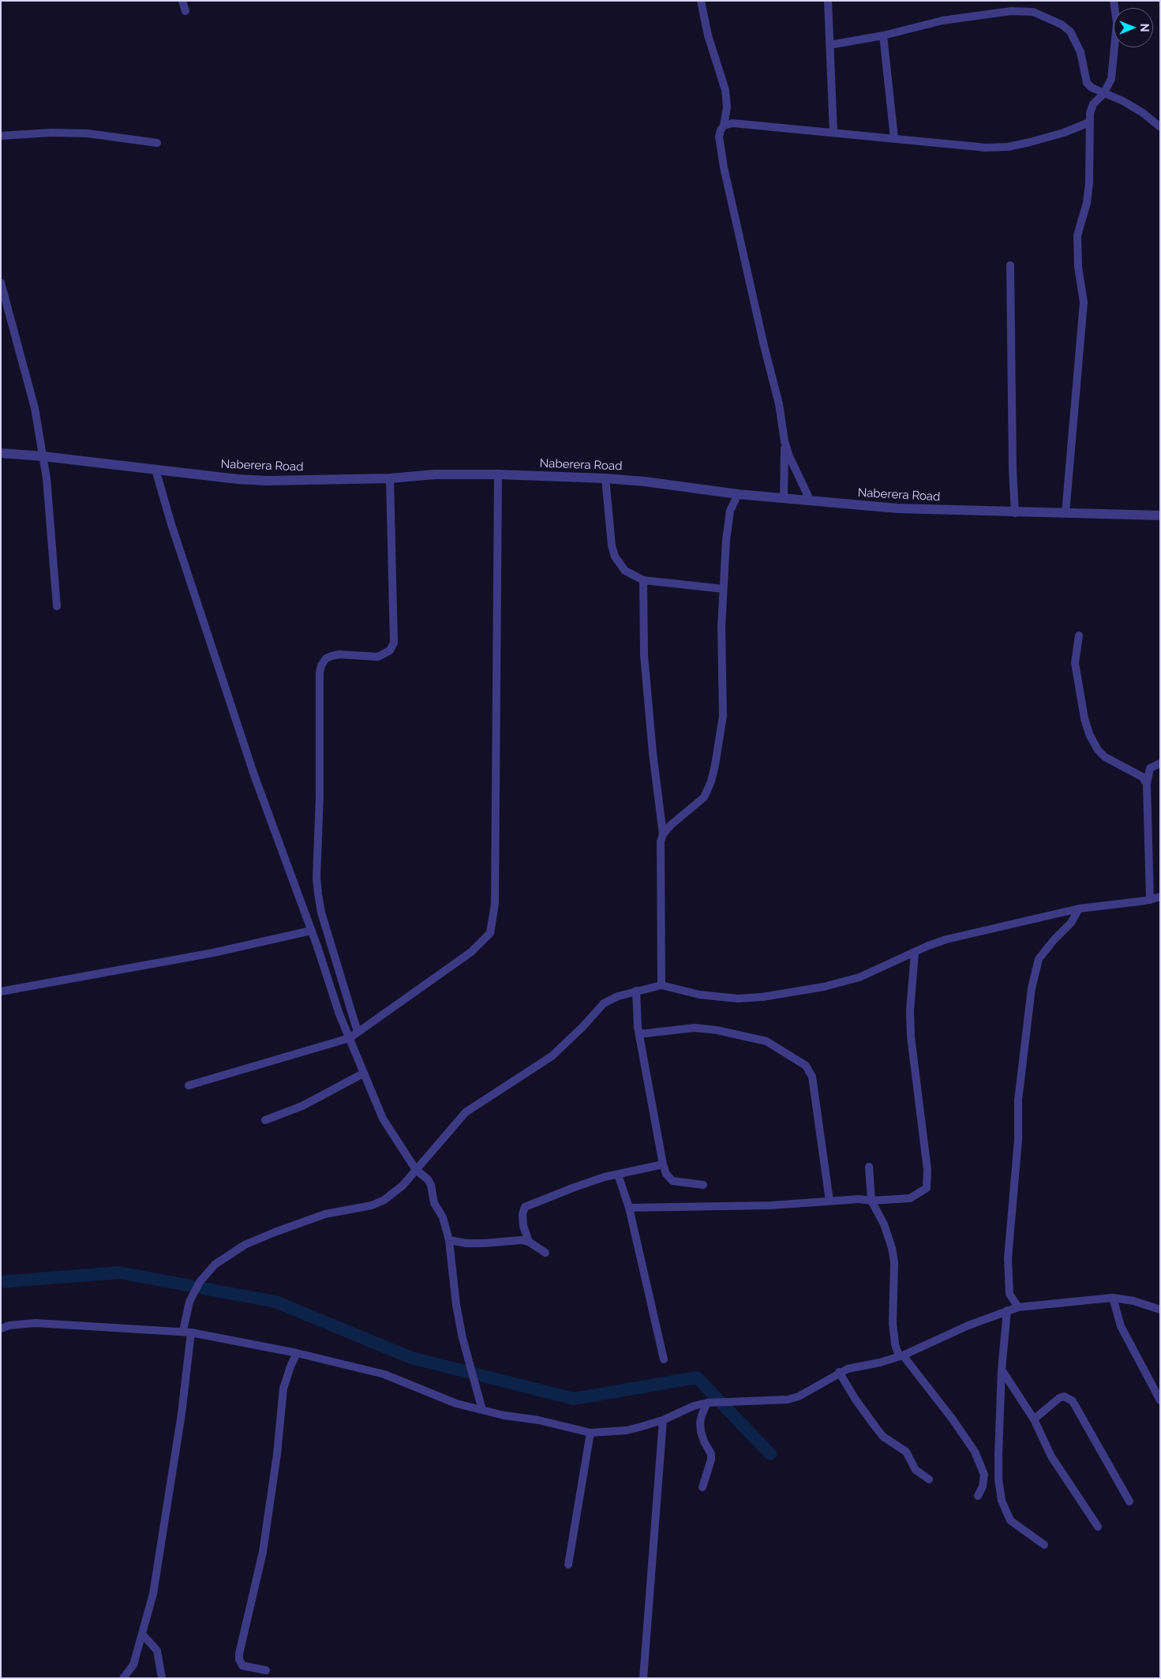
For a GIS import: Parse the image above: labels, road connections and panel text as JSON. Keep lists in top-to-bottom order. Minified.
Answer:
{"streets":{"street":["Naberera Road"]},"north":"right"}
